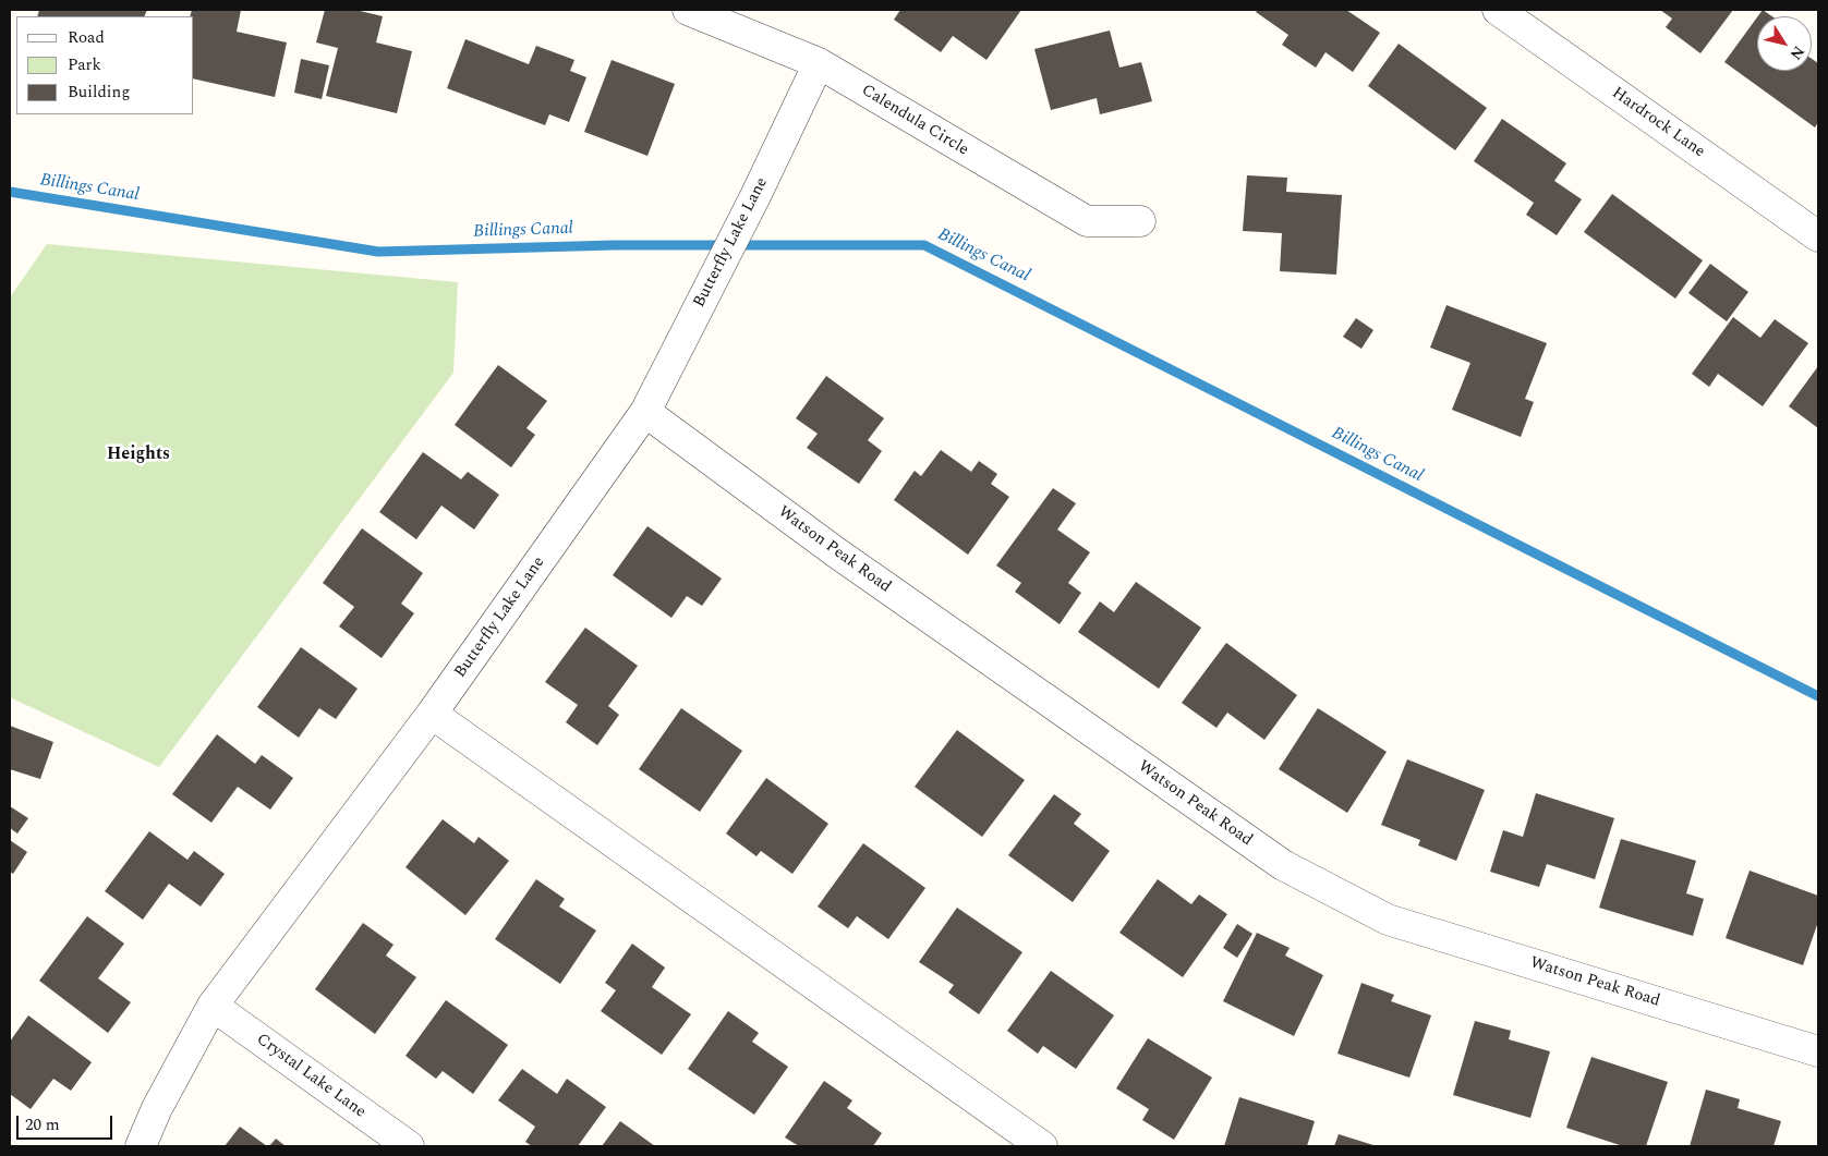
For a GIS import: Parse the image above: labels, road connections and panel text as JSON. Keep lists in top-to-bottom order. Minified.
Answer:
{"streets":{"street":["Calendula Circle","Hardrock Lane","Butterfly Lake Lane","Watson Peak Road","Crystal Lake Lane"]},"crossings":[["Calendula Circle","Butterfly Lake Lane"],["Butterfly Lake Lane","Watson Peak Road"],["Butterfly Lake Lane","Crystal Lake Lane"]],"districts":["Heights"],"water":["Billings Canal"],"legend":["Road","Park","Building"],"scale_bar":"20 m","north":"bottom right"}
